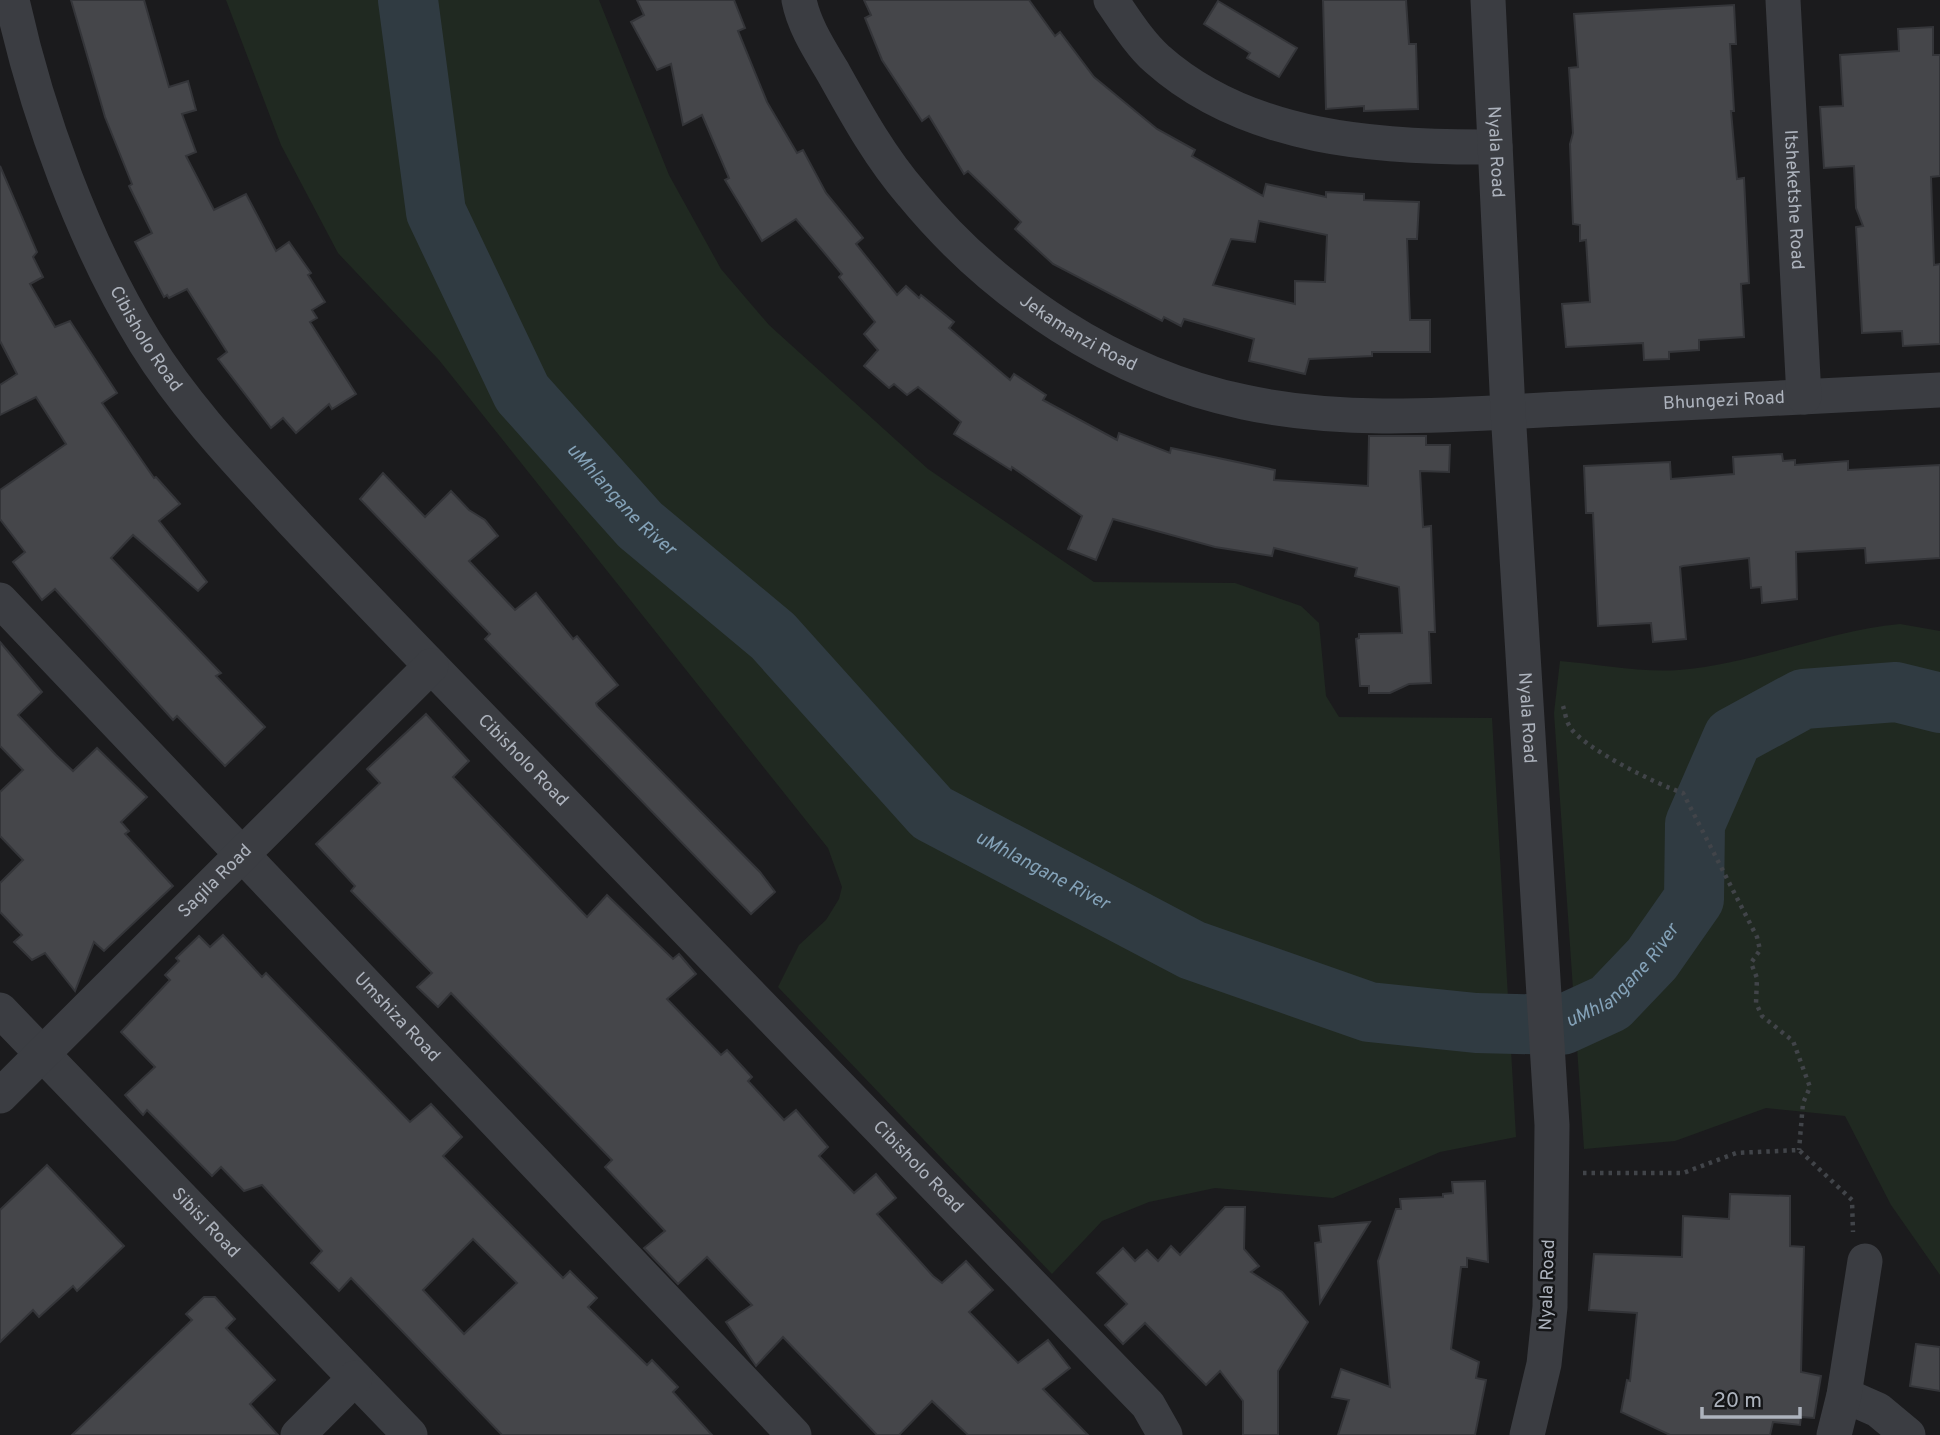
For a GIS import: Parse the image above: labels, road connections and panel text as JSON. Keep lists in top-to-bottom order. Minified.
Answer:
{"streets":{"street":["Nyala Road","Itsheketshe Road","Jekamanzi Road","Cibisholo Road","Bhungezi Road","Sagila Road","Umshiza Road","Sibisi Road"]},"crossings":[["Nyala Road","Jekamanzi Road"],["Nyala Road","Bhungezi Road"],["Itsheketshe Road","Bhungezi Road"],["Jekamanzi Road","Bhungezi Road"],["Cibisholo Road","Sagila Road"],["Sagila Road","Umshiza Road"],["Sagila Road","Sibisi Road"]],"water":["uMhlangane River"],"scale_bar":"20 m"}
